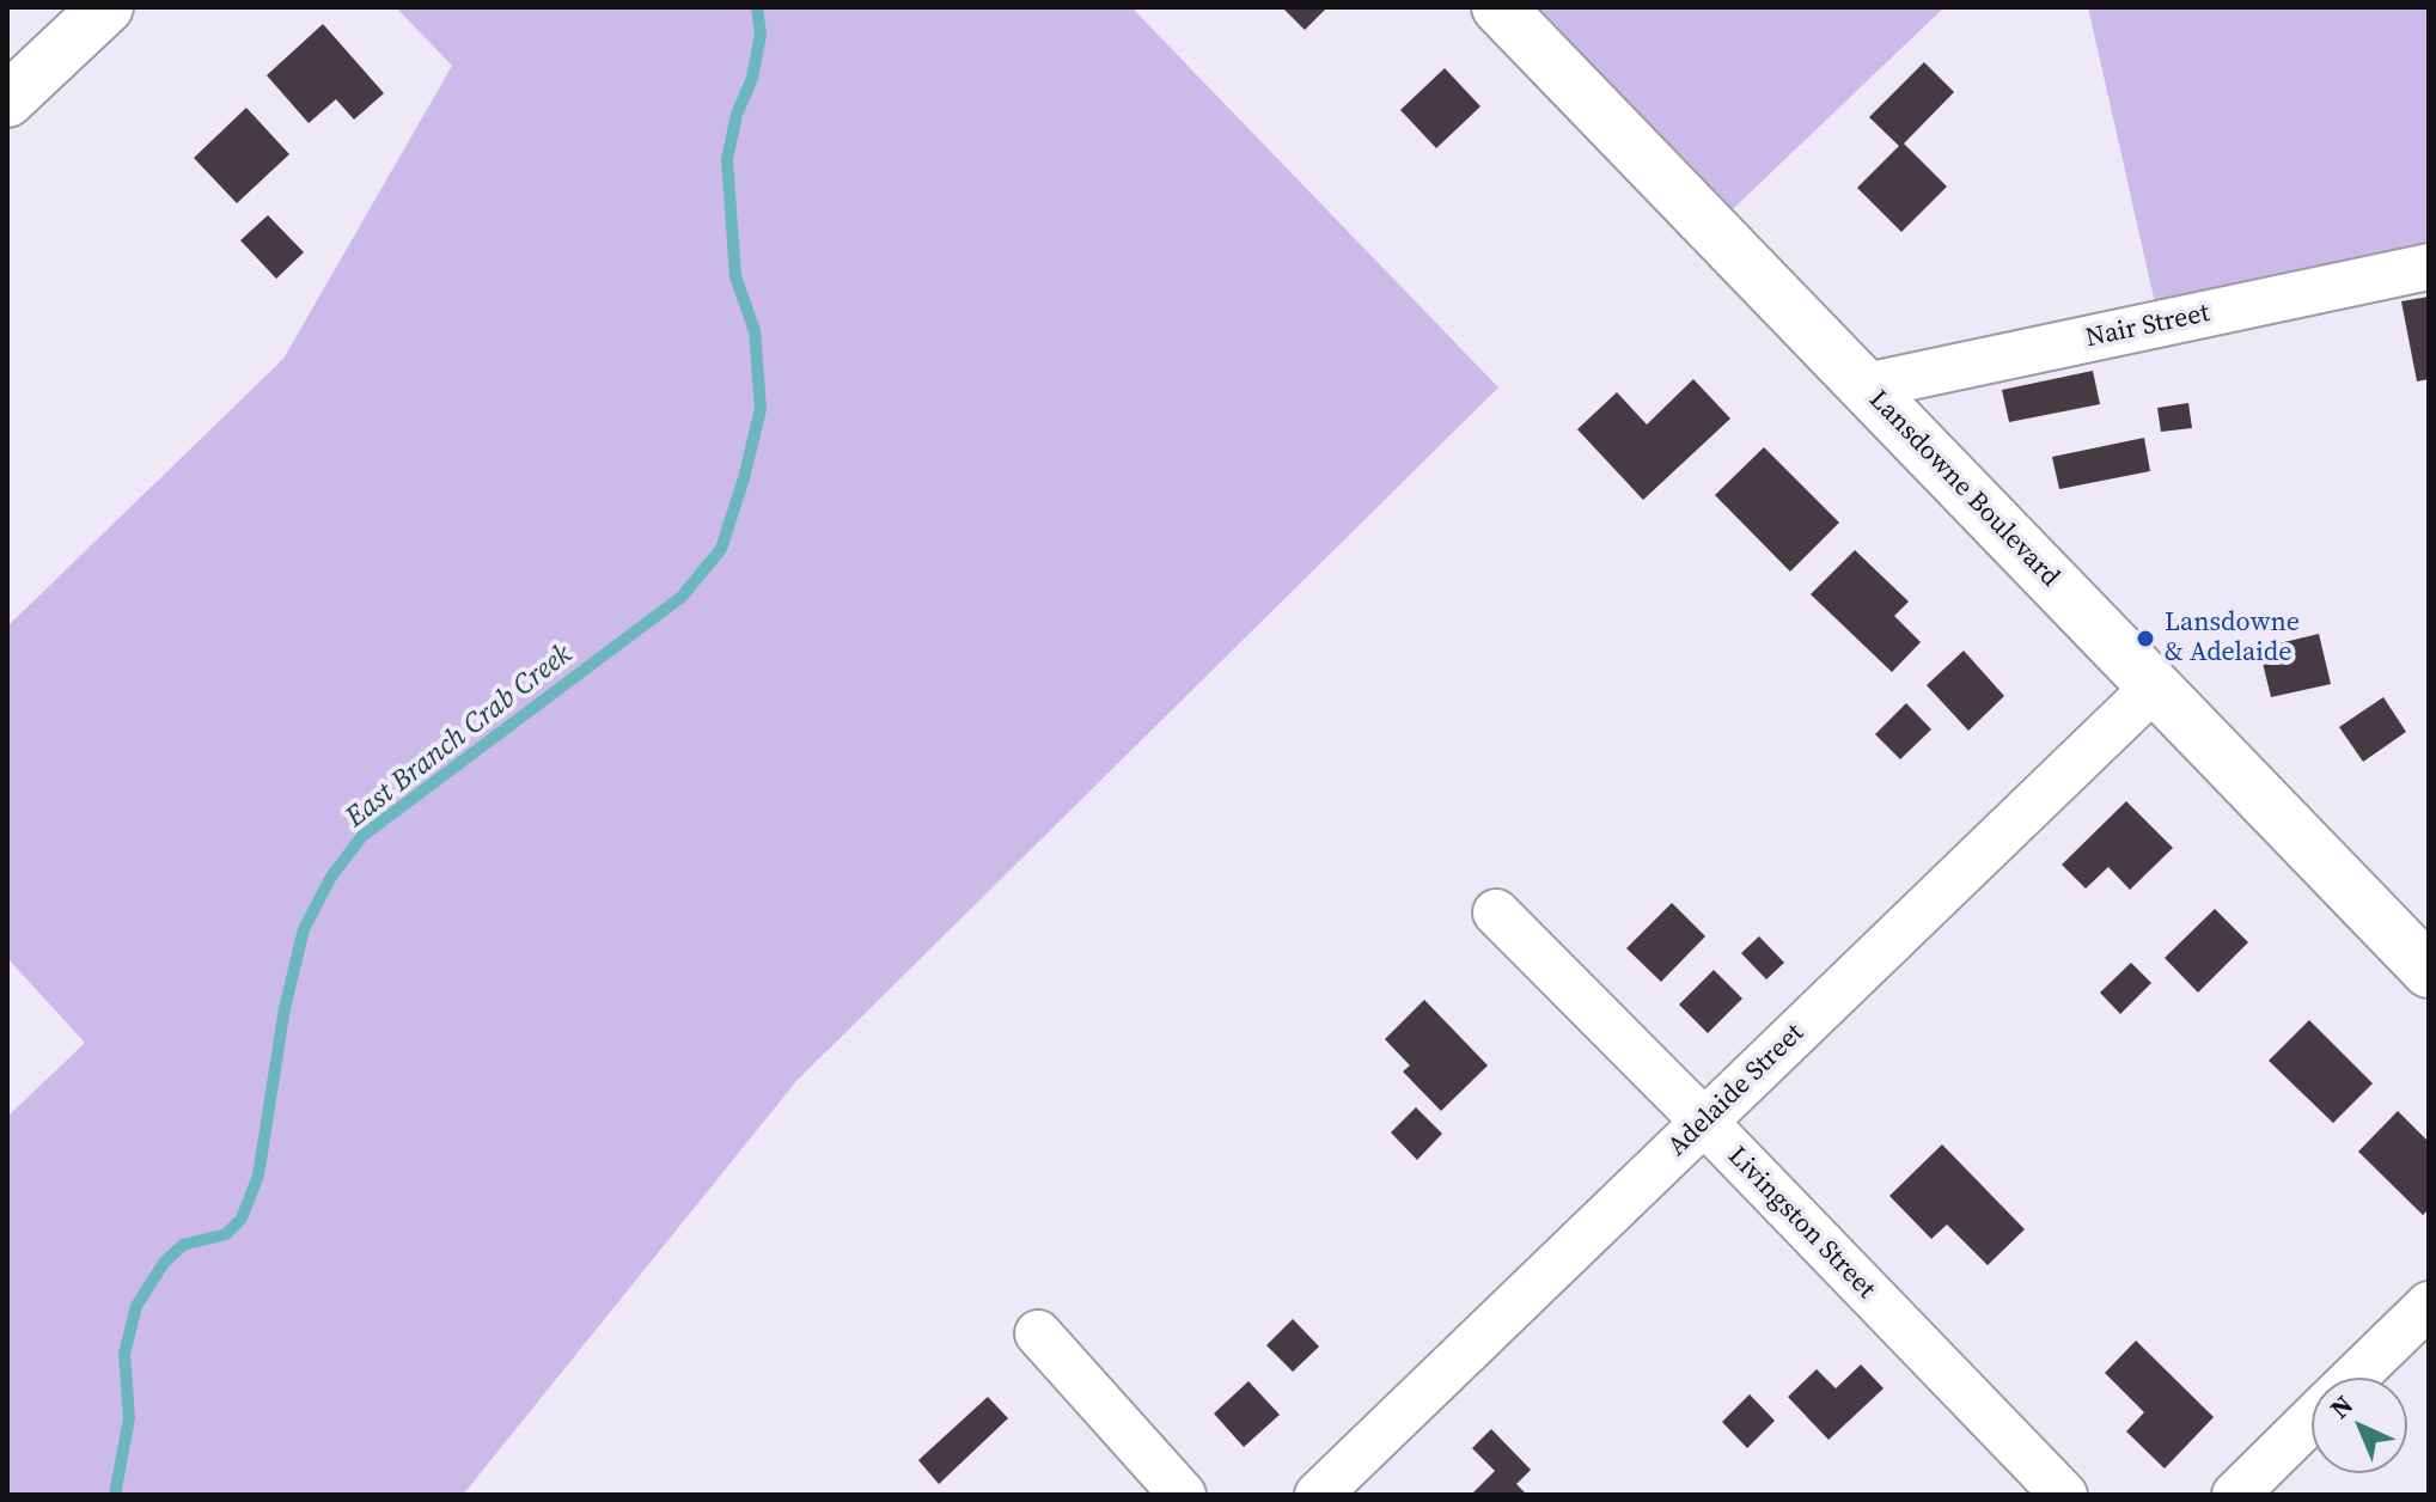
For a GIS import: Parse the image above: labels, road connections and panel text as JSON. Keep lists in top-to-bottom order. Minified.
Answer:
{"streets":{"street":["Nair Street","Lansdowne Boulevard","Adelaide Street","Livingston Street"]},"crossings":[["Nair Street","Lansdowne Boulevard"],["Lansdowne Boulevard","Adelaide Street"],["Adelaide Street","Livingston Street"]],"water":["East Branch Crab Creek"],"places":["Lansdowne & Adelaide"],"north":"top left"}
